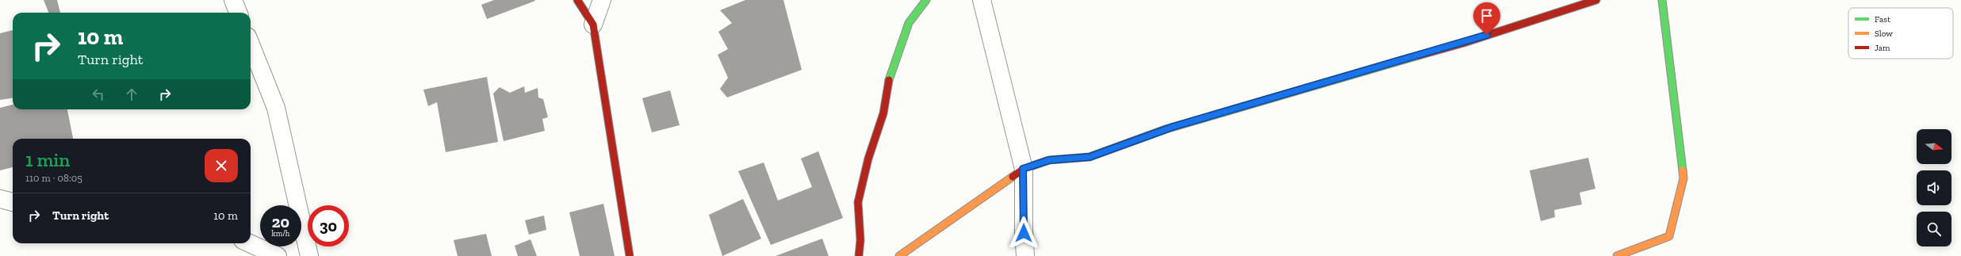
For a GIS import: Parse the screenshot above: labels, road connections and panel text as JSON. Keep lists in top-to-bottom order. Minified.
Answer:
{"legend":["Fast","Slow","Jam"],"north":"right","page":{"turn":["10 m","Turn right"],"heading":["1 min","110 m · 08:05"],"list":[{"name":"Turn right","value":"10 m"}],"speed":"20 km/h","limit":"30"}}
